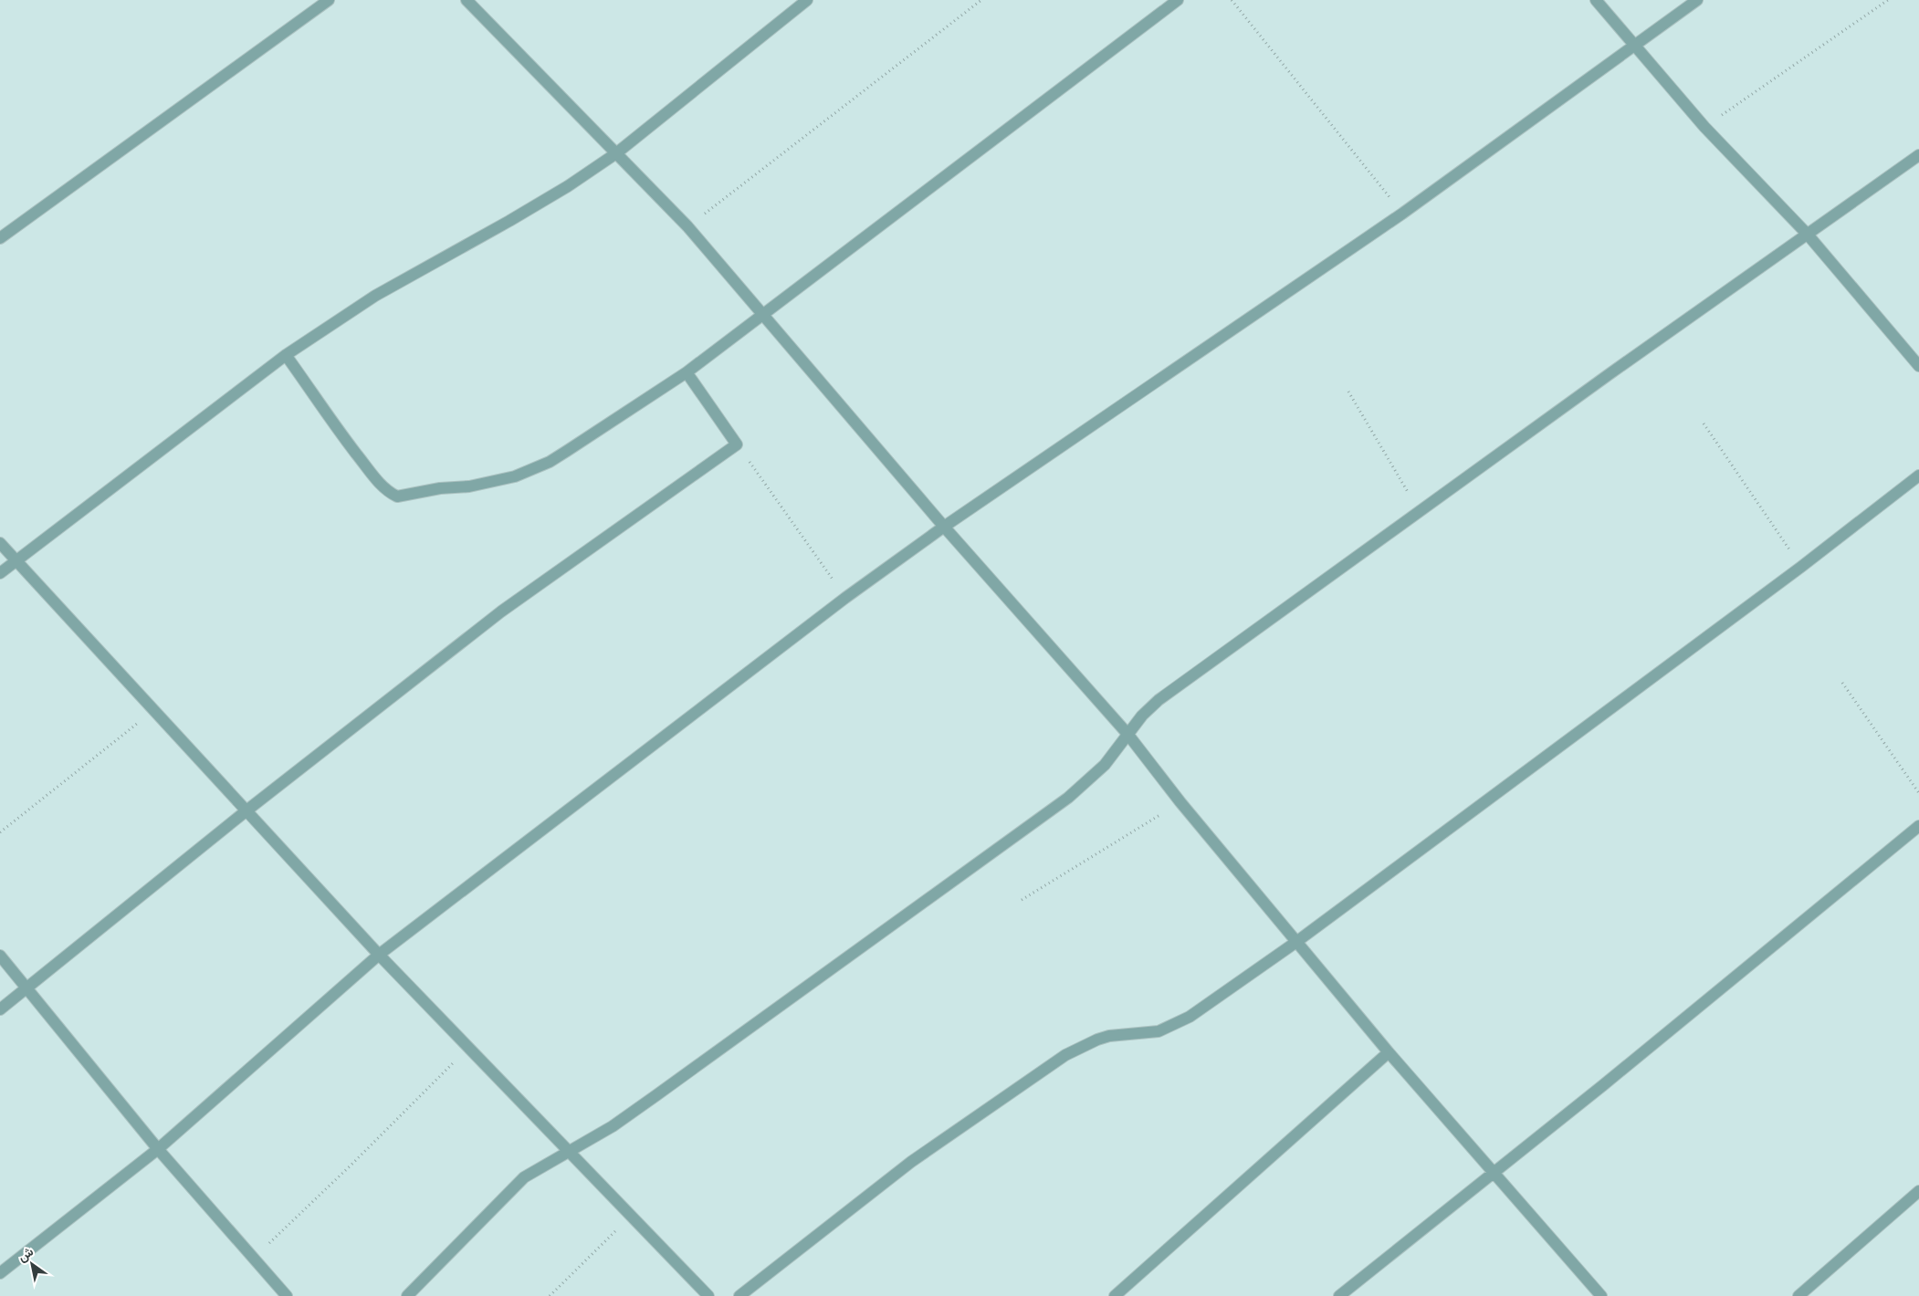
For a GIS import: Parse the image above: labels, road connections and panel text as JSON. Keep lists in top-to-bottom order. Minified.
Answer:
{"north":"top left"}
